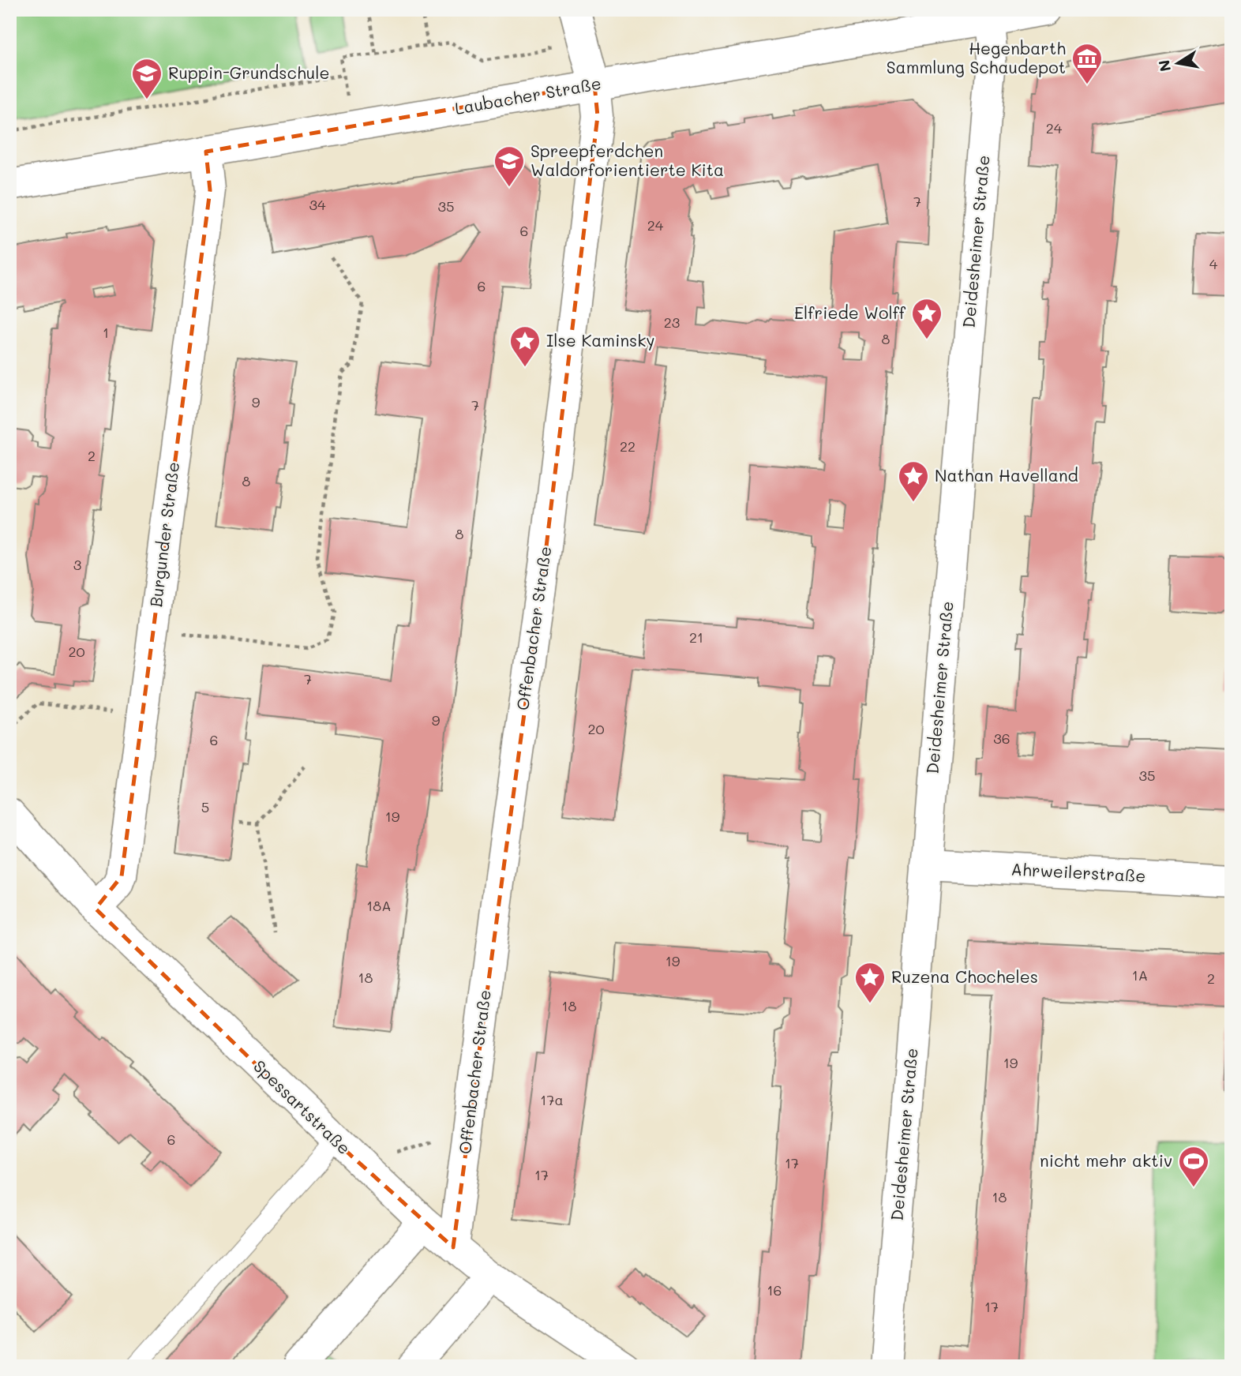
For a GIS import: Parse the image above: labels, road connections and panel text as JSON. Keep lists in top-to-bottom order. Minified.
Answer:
{"streets":{"street":["Laubacher Straße","Deidesheimer Straße","Burgunder Straße","Offenbacher Straße","Ahrweilerstraße","Spessartstraße"]},"crossings":[["Laubacher Straße","Deidesheimer Straße"],["Laubacher Straße","Burgunder Straße"],["Laubacher Straße","Offenbacher Straße"],["Deidesheimer Straße","Ahrweilerstraße"],["Burgunder Straße","Spessartstraße"],["Offenbacher Straße","Spessartstraße"]],"places":{"museum":["Hegenbarth Sammlung Schaudepot"],"school or university":["Ruppin-Grundschule","Spreepferdchen Waldorforientierte Kita"],"place":["Elfriede Wolff","Ilse Kaminsky","Nathan Havelland","Ruzena Chocheles"],"sports":["nicht mehr aktiv"]},"house_numbers":["24","7","34","35","24","6","4","6","23","1","8","9","7","22","2","8","8","3","21","20","7","9","20","36","6","35","5","19","18A","19","1A","18","2","18","19","17a","6","17","17","18","16","17"],"north":"left"}
